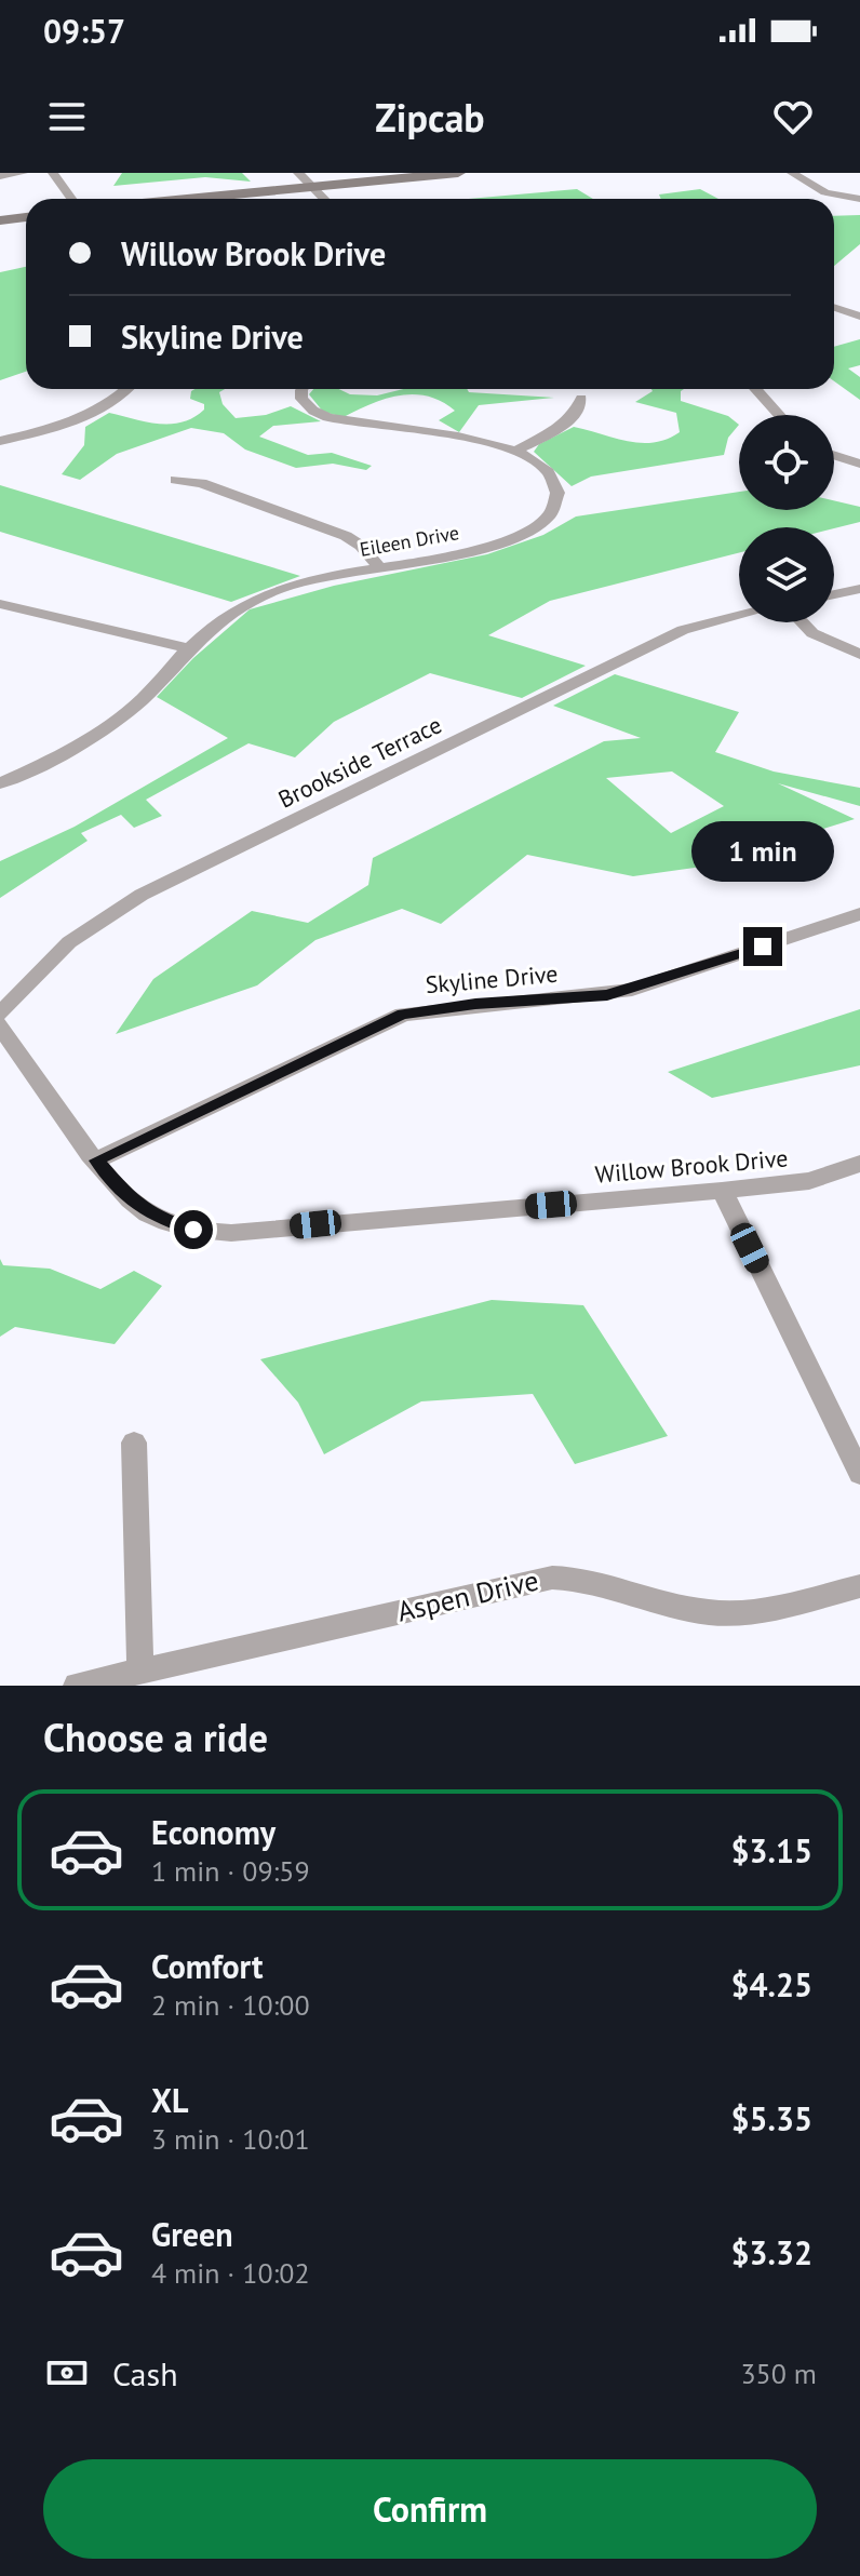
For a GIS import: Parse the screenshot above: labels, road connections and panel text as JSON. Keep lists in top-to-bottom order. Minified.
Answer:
{"streets":{"street":["Eileen Drive","Brookside Terrace","Skyline Drive","Willow Brook Drive","Aspen Drive"]},"crossings":[["Skyline Drive","Willow Brook Drive"]],"page":{"status":"09:57","header":"Zipcab","banner":["Willow Brook Drive","Skyline Drive"],"bubble":"1 min","heading":"Choose a ride","list":[{"name":"Economy","note":"1 min · 09:59","value":"$3.15"},{"name":"Comfort","note":"2 min · 10:00","value":"$4.25"},{"name":"XL","note":"3 min · 10:01","value":"$5.35"},{"name":"Green","note":"4 min · 10:02","value":"$3.32"}],"pay":["Cash","350 m"],"buttons":"Confirm"}}
